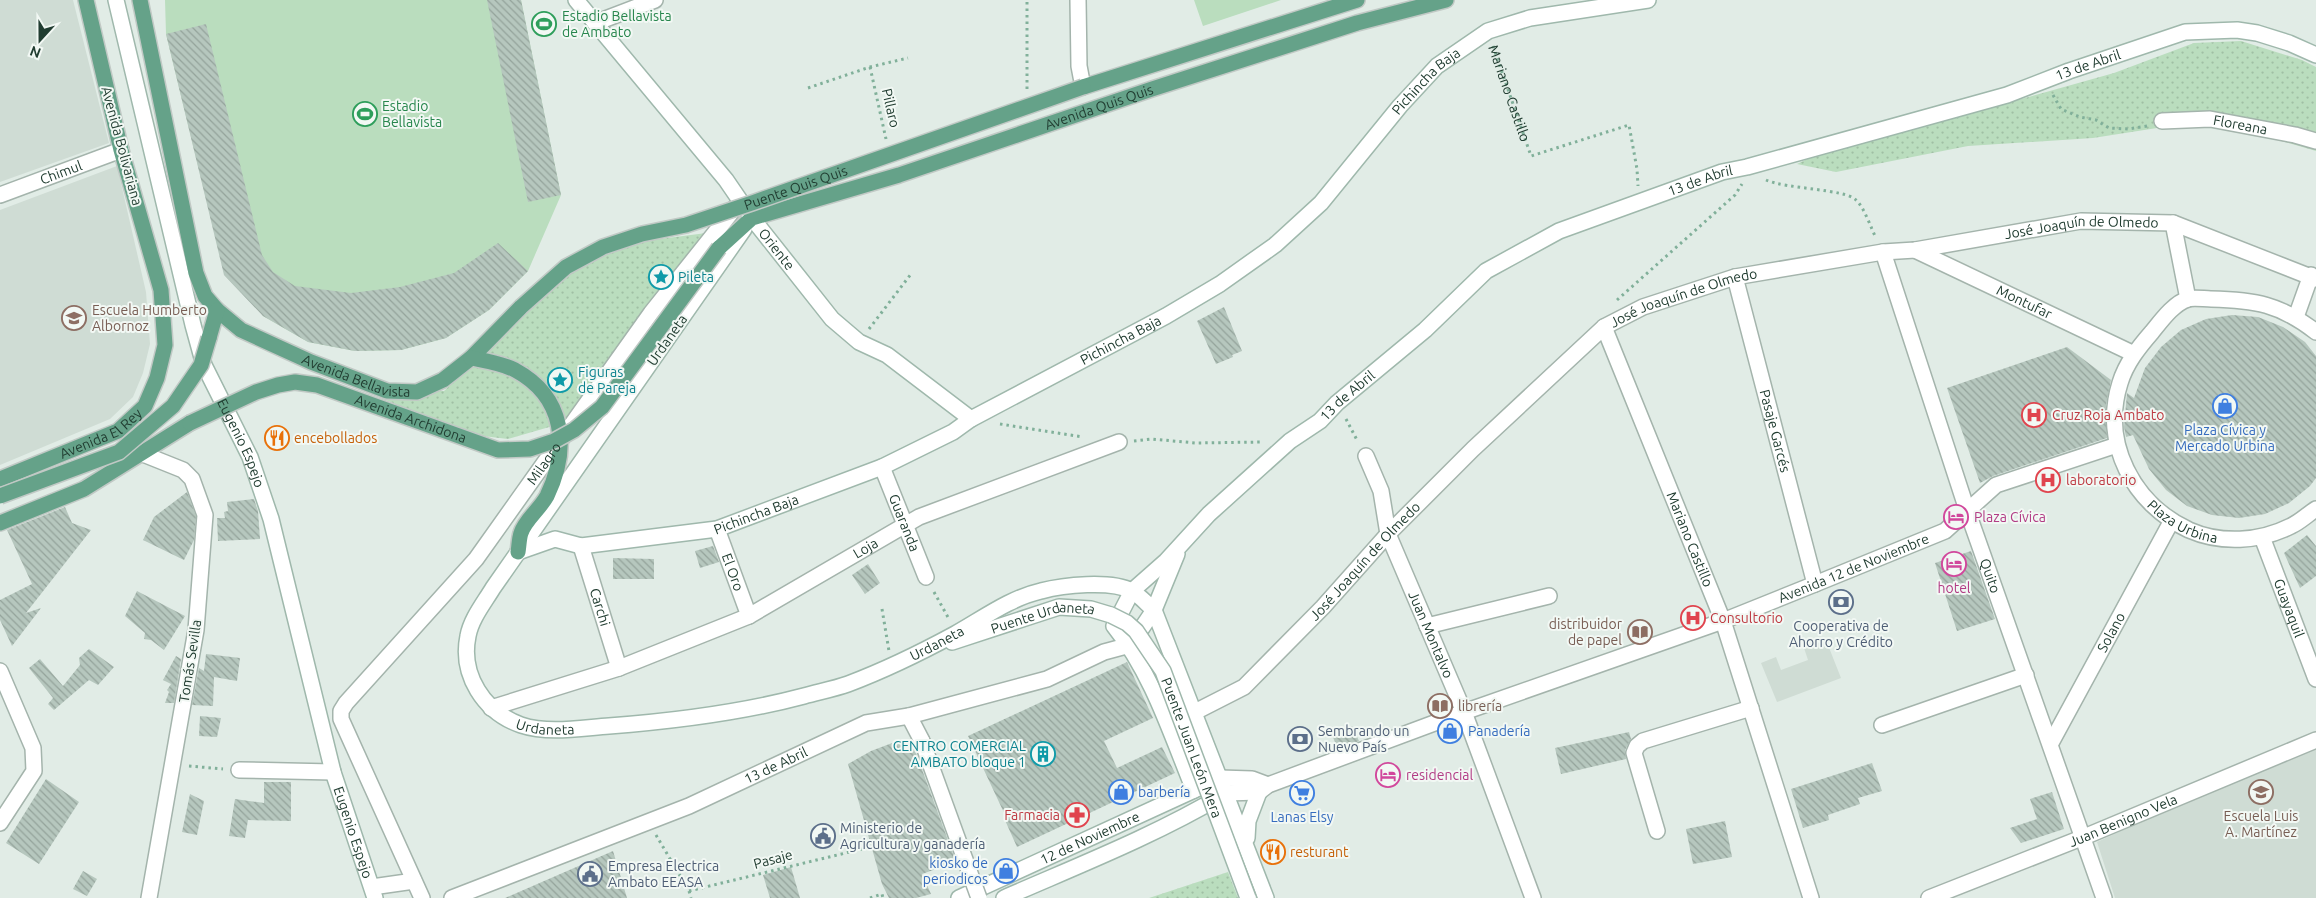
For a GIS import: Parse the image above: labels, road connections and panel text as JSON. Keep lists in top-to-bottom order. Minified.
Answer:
{"streets":{"main road":["Avenida Quis Quis","Avenida Bolivariana","Puente Quis Quis","Avenida Bellavista","Avenida Archidona","Avenida El Rey"],"street":["13 de Abril","Pichincha Baja","Mariano Castillo","Floreana","Chimul","José Joaquín de Olmedo","Oriente","Montufar","Urdaneta","Pasaje Garcés","Eugenio Espejo","Milagro","Plaza Urbina","Guaranda","Loja","Avenida 12 de Noviembre","El Oro","Quito","Carchi","Guayaquil","Puente Urdaneta","Solano","Juan Montalvo","Tomás Sevilla","Puente Juan León Mera","Juan Benigno Vela","12 de Noviembre"],"path":["Pillaro","Pasaje"]},"crossings":[["13 de Abril","Mariano Castillo"],["13 de Abril","Urdaneta"],["13 de Abril","Puente Urdaneta"],["13 de Abril","Puente Juan León Mera"],["Pichincha Baja","Mariano Castillo"],["Pichincha Baja","Oriente"],["Pichincha Baja","Urdaneta"],["Pichincha Baja","Guaranda"],["Pichincha Baja","El Oro"],["Pichincha Baja","Carchi"],["Mariano Castillo","José Joaquín de Olmedo"],["Mariano Castillo","Avenida 12 de Noviembre"],["Avenida Quis Quis","Puente Quis Quis"],["Avenida Quis Quis","Oriente"],["Avenida Quis Quis","Urdaneta"],["Avenida Quis Quis","Avenida Archidona"],["Pillaro","Puente Quis Quis"],["Avenida Bolivariana","Chimul"],["Avenida Bolivariana","Avenida El Rey"],["Puente Quis Quis","Avenida Bellavista"],["José Joaquín de Olmedo","Montufar"],["José Joaquín de Olmedo","Pasaje Garcés"],["José Joaquín de Olmedo","Quito"],["José Joaquín de Olmedo","Juan Montalvo"],["Oriente","Urdaneta"],["Oriente","Avenida Archidona"],["Oriente","Milagro"],["Montufar","Plaza Urbina"],["Urdaneta","Avenida Archidona"],["Urdaneta","Loja"],["Urdaneta","Puente Urdaneta"],["Avenida Archidona","Tomás Sevilla"],["Pasaje Garcés","Avenida 12 de Noviembre"],["Eugenio Espejo","Milagro"],["Plaza Urbina","Avenida 12 de Noviembre"],["Plaza Urbina","Guayaquil"],["Plaza Urbina","Solano"],["Guaranda","Loja"],["Loja","El Oro"],["Loja","Carchi"],["Avenida 12 de Noviembre","Quito"],["Avenida 12 de Noviembre","Juan Montalvo"],["Avenida 12 de Noviembre","12 de Noviembre"],["Quito","Solano"],["Quito","Juan Benigno Vela"],["Puente Urdaneta","Puente Juan León Mera"]],"places":{"sports":["Estadio Bellavista de Ambato","Estadio Bellavista"],"place":["Pileta","Figuras de Pareja"],"school or university":["Escuela Humberto Albornoz","Escuela Luis A. Martínez"],"shop":["Plaza Cívica y Mercado Urbina","Panadería","barbería","kiosko de periodicos"],"hospital":["Cruz Roja Ambato","laboratorio","Consultorio"],"restaurant":["encebollados","resturant"],"hotel":["Plaza Cívica","hotel","residencial"],"bank":["Cooperativa de Ahorro y Crédito","Sembrando un Nuevo País"],"library":["distribuidor de papel","librería"],"building":["CENTRO COMERCIAL AMBATO bloque 1"],"supermarket":["Lanas Elsy"],"pharmacy":["Farmacia"],"public building":["Ministerio de Agricultura y ganadería","Empresa Electrica Ambato EEASA"]},"north":"bottom"}
